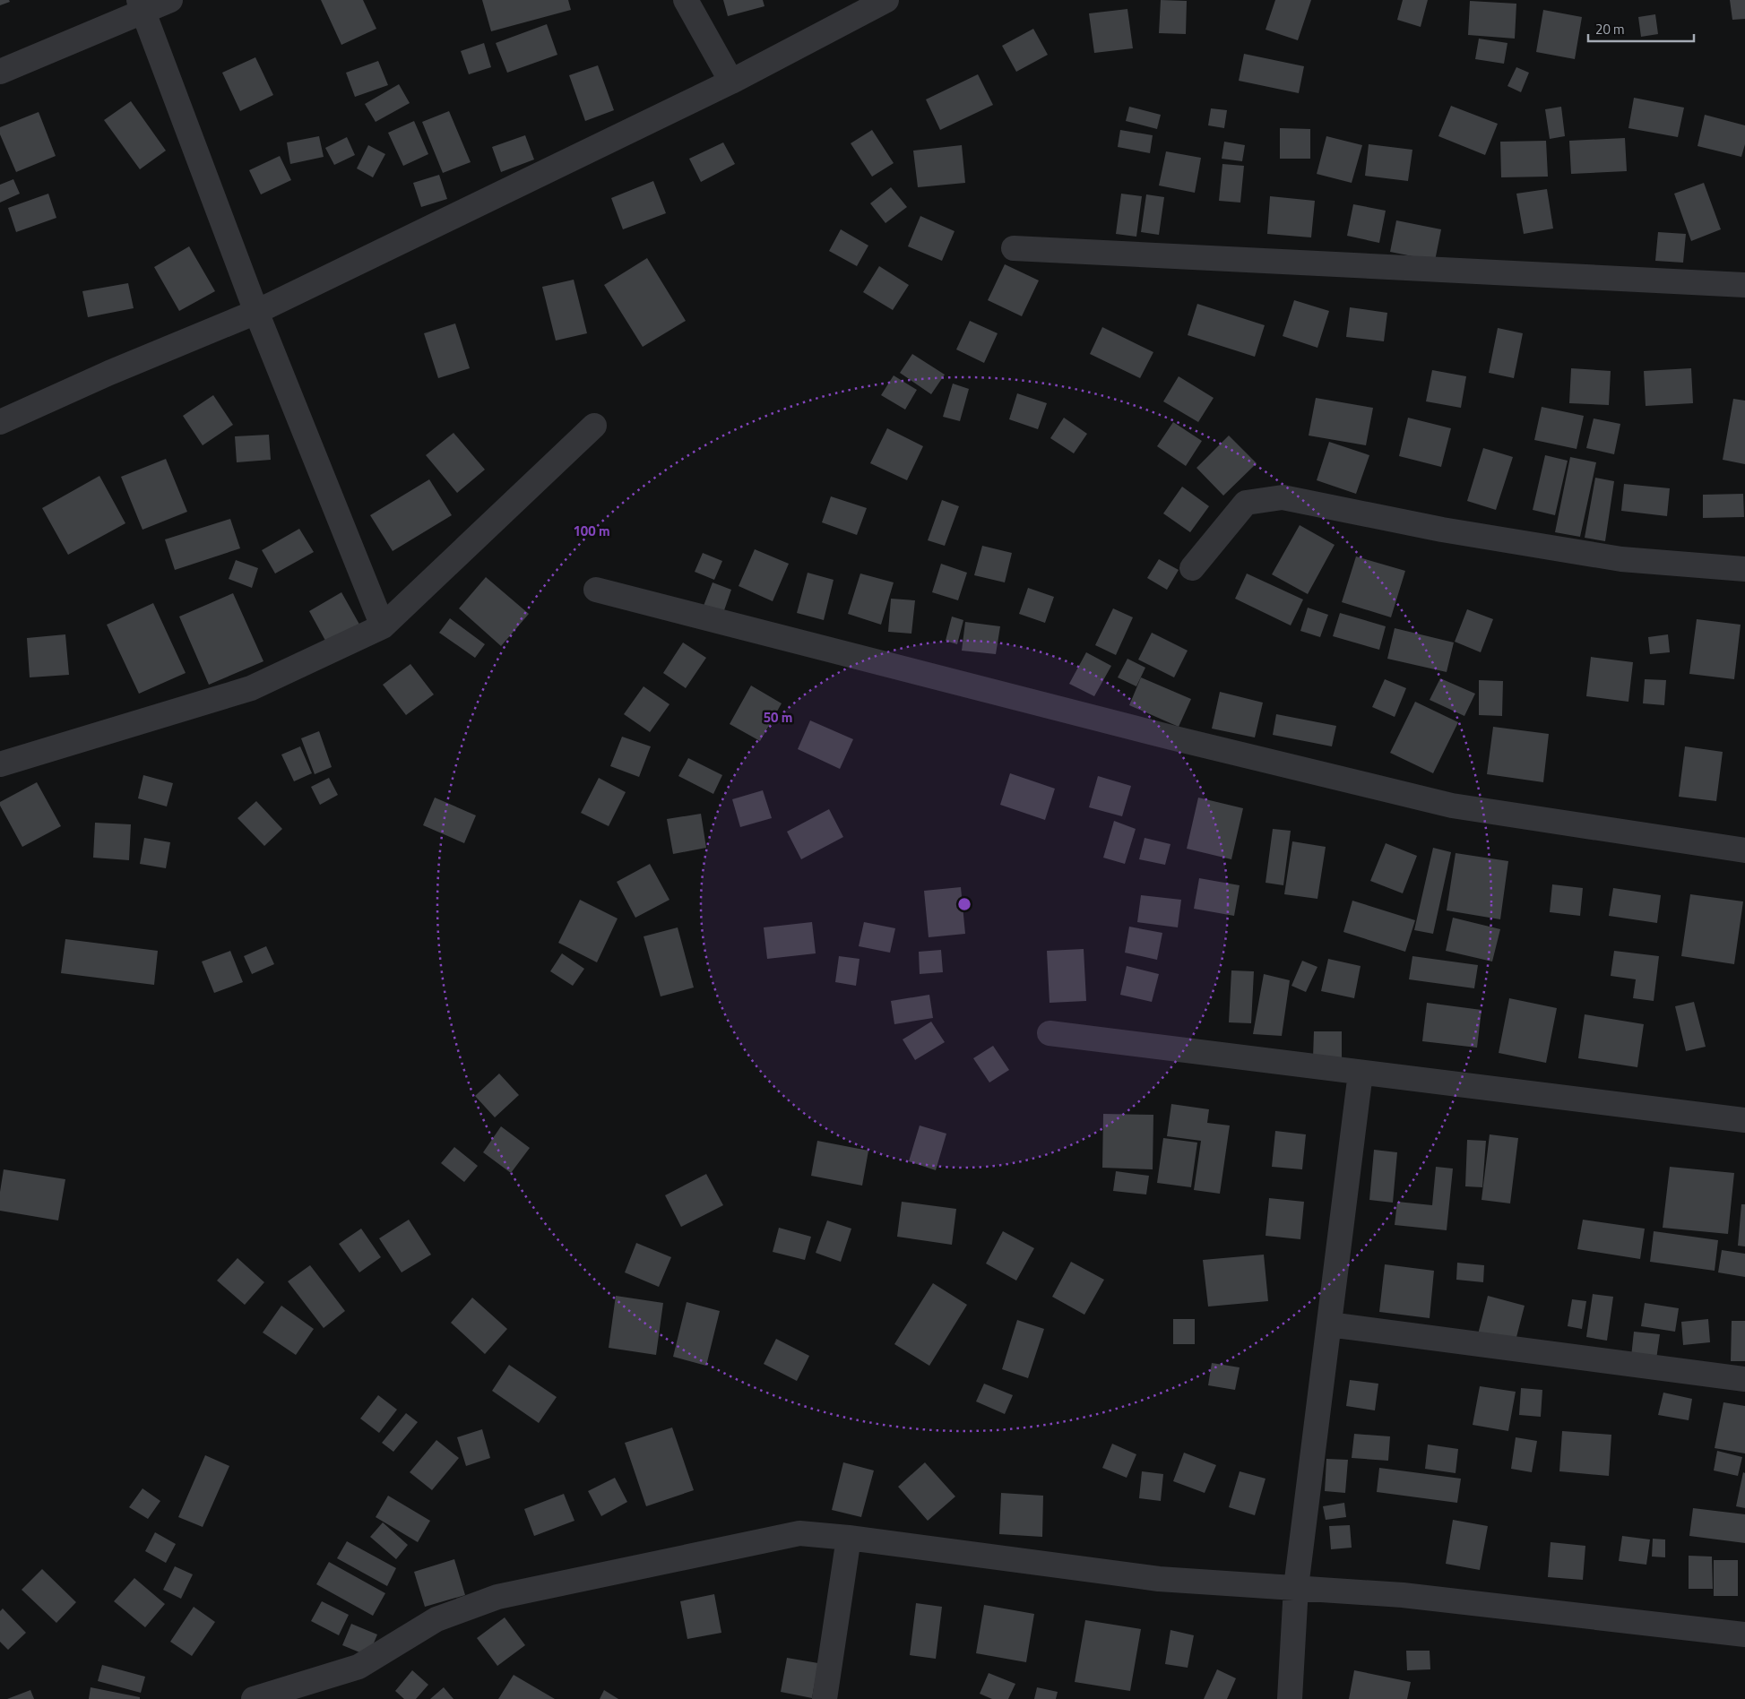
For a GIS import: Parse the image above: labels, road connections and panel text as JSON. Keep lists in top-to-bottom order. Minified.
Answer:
{"scale_bar":"20 m","rings":["100 m","50 m"]}
